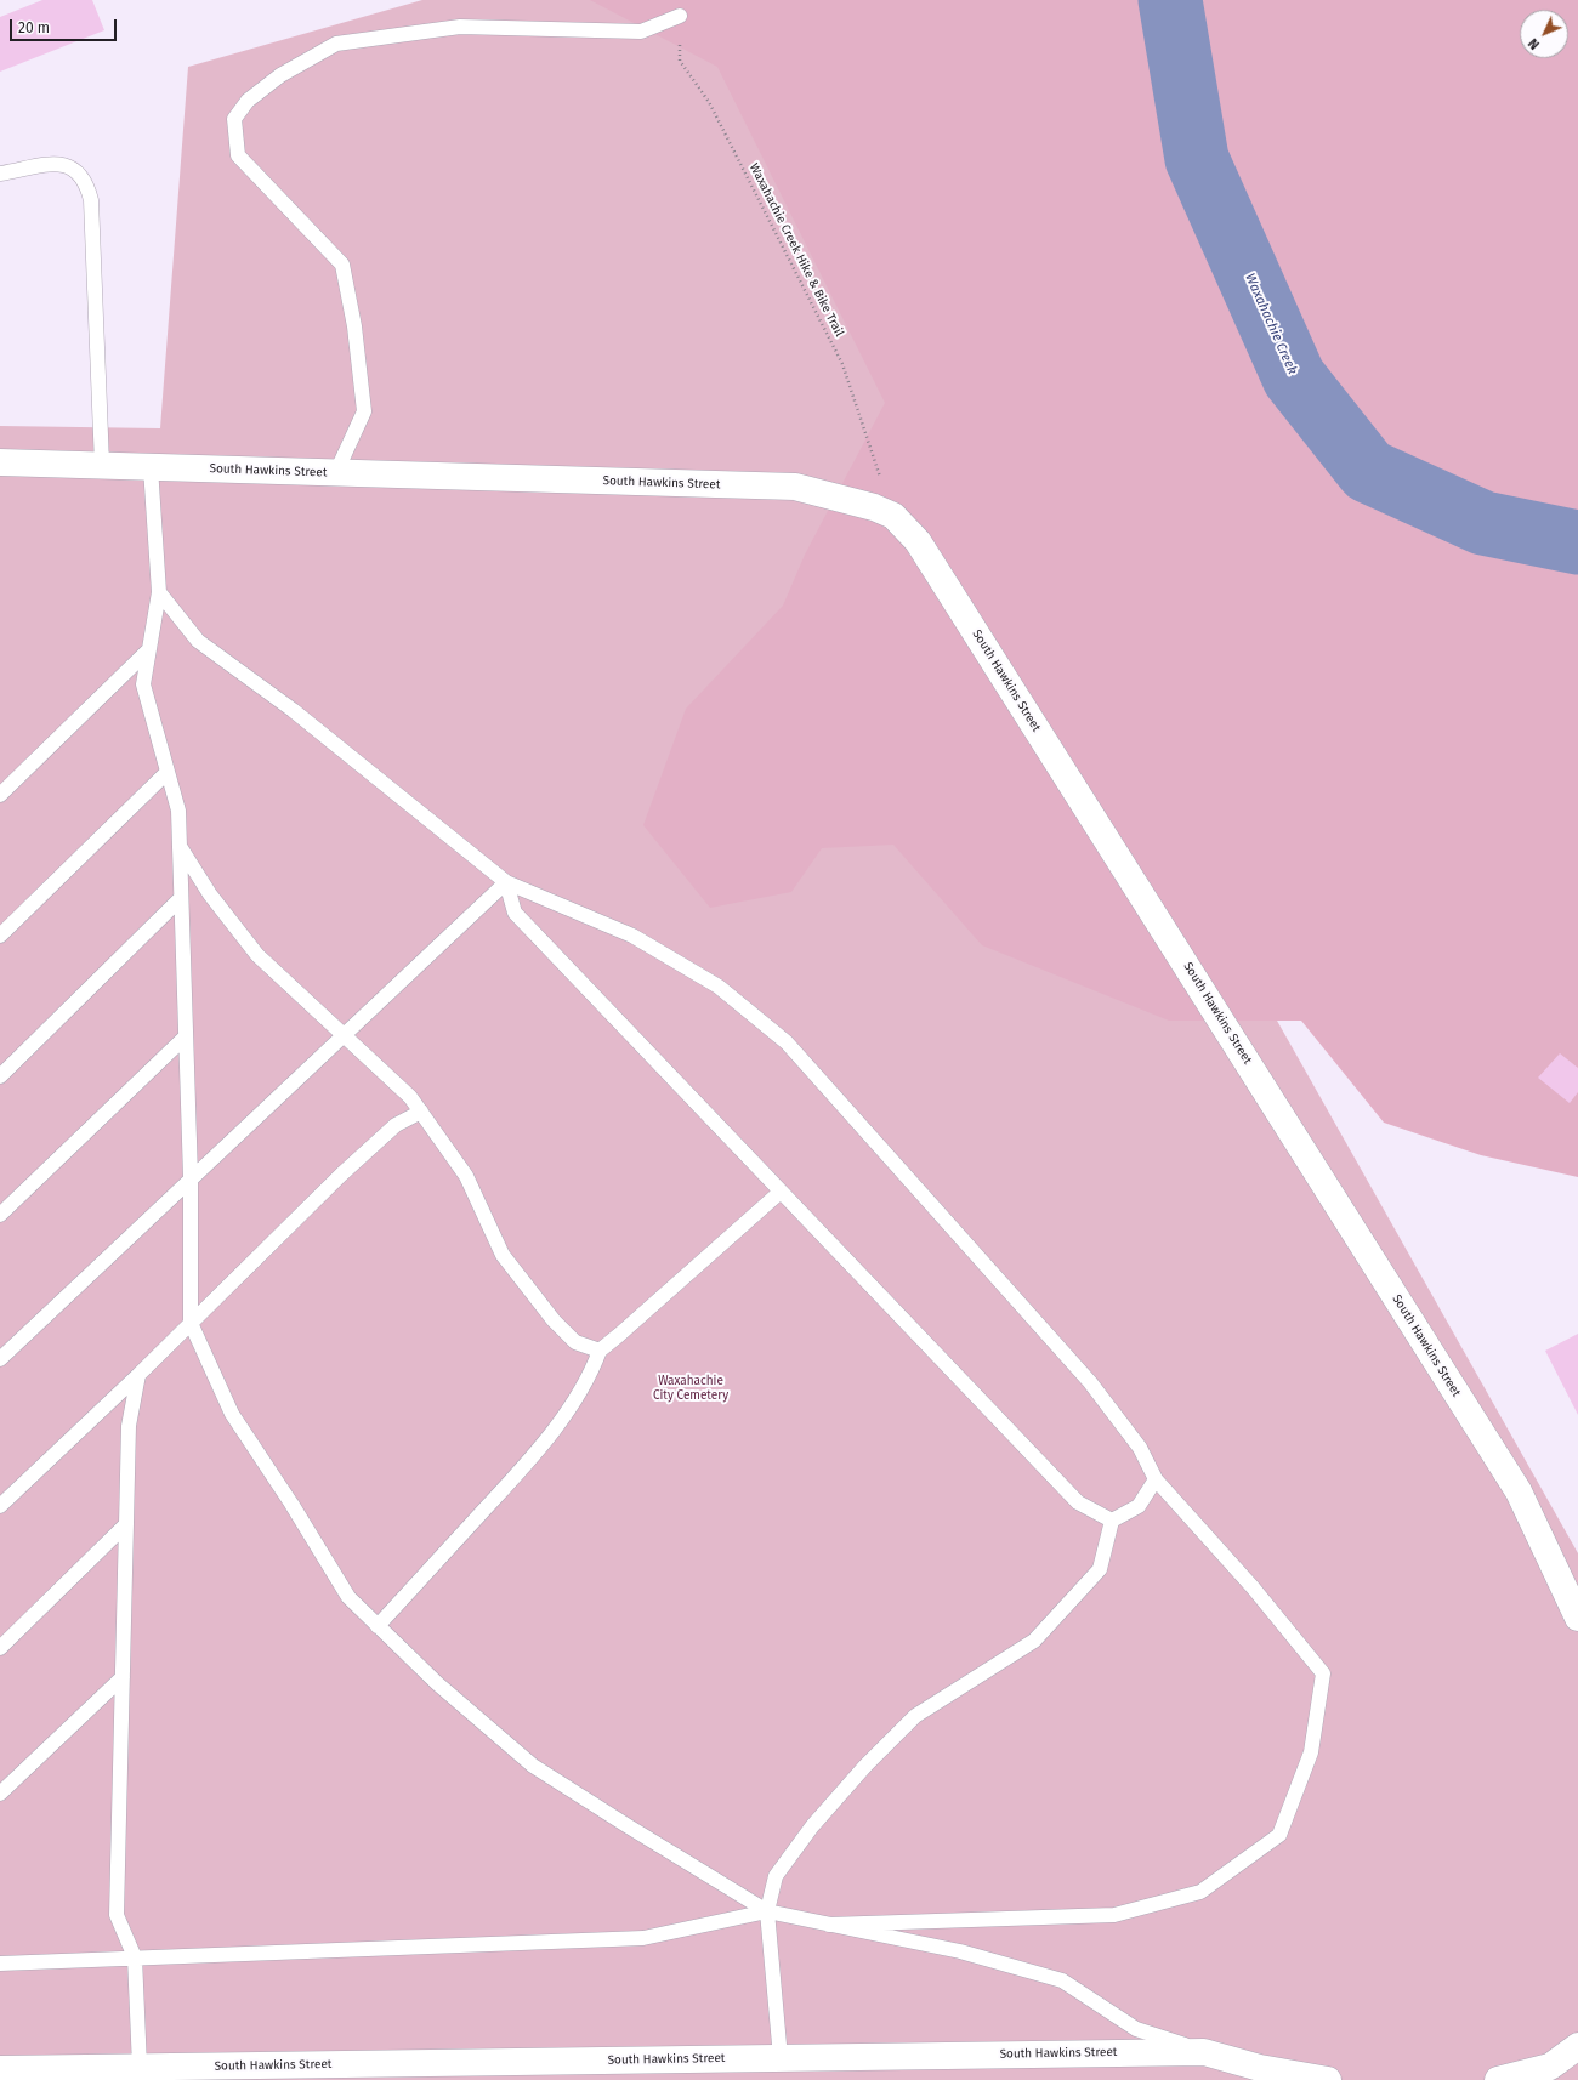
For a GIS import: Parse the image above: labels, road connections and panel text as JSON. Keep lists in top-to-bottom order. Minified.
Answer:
{"streets":{"street":["South Hawkins Street"],"path":["Waxahachie Creek Hike & Bike Trail"]},"crossings":[["Waxahachie Creek Hike & Bike Trail","South Hawkins Street"]],"water":["Waxahachie Creek"],"parks":["Waxahachie City Cemetery"],"scale_bar":"20 m","north":"bottom left"}
